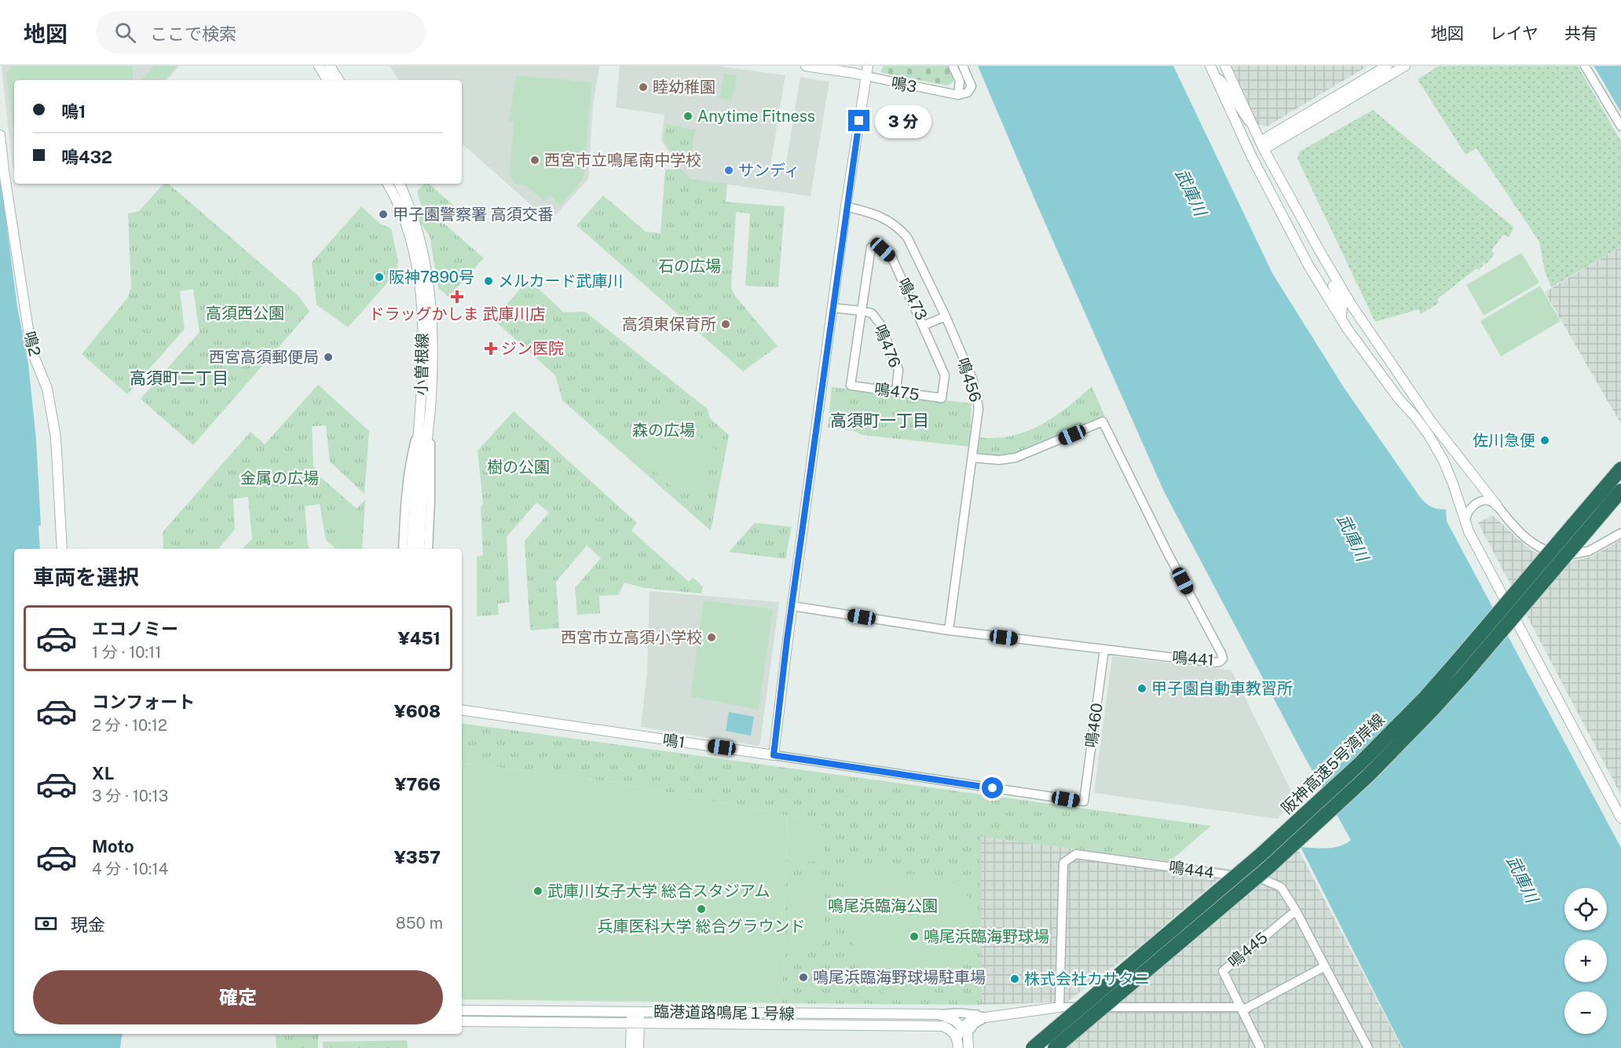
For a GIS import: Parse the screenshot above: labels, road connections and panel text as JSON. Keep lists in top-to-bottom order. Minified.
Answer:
{"streets":{"highway":["阪神高速5号湾岸線"],"street":["鳴3","鳴473","鳴2","鳴476","小曽根線","鳴456","鳴475","鳴441","鳴460","鳴1","鳴444","鳴445","臨港道路鳴尾１号線"]},"crossings":[["鳴473","鳴476"],["鳴473","鳴456"],["鳴473","鳴475"],["鳴476","鳴475"],["鳴456","鳴441"],["鳴441","鳴460"],["鳴460","鳴1"],["鳴444","鳴445"]],"districts":["高須町二丁目","高須町一丁目"],"water":["武庫川"],"parks":["石の広場","高須西公園","森の広場","樹の公園","金属の広場","鳴尾浜臨海公園"],"places":{"other":["睦幼稚園","Anytime Fitness","西宮市立鳴尾南中学校","サンディ","甲子園警察署 高須交番","阪神7890号","メルカード武庫川","高須東保育所","西宮高須郵便局","佐川急便","西宮市立高須小学校","甲子園自動車教習所","武庫川女子大学 総合スタジアム","兵庫医科大学 総合グラウンド","鳴尾浜臨海野球場","鳴尾浜臨海野球場駐車場","株式会社カサタニ"],"health":["ドラッグかしま 武庫川店","ジン医院"]},"page":{"header":"地図","search":"ここで検索","nav":["地図","レイヤ","共有"],"banner":["鳴1","鳴432"],"bubble":"3 分","heading":"車両を選択","list":[{"name":"エコノミー","note":"1 分 · 10:11","value":"¥451"},{"name":"コンフォート","note":"2 分 · 10:12","value":"¥608"},{"name":"XL","note":"3 分 · 10:13","value":"¥766"},{"name":"Moto","note":"4 分 · 10:14","value":"¥357"}],"map_buttons":["+","−"],"pay":["現金","850 m"],"buttons":"確定"}}
